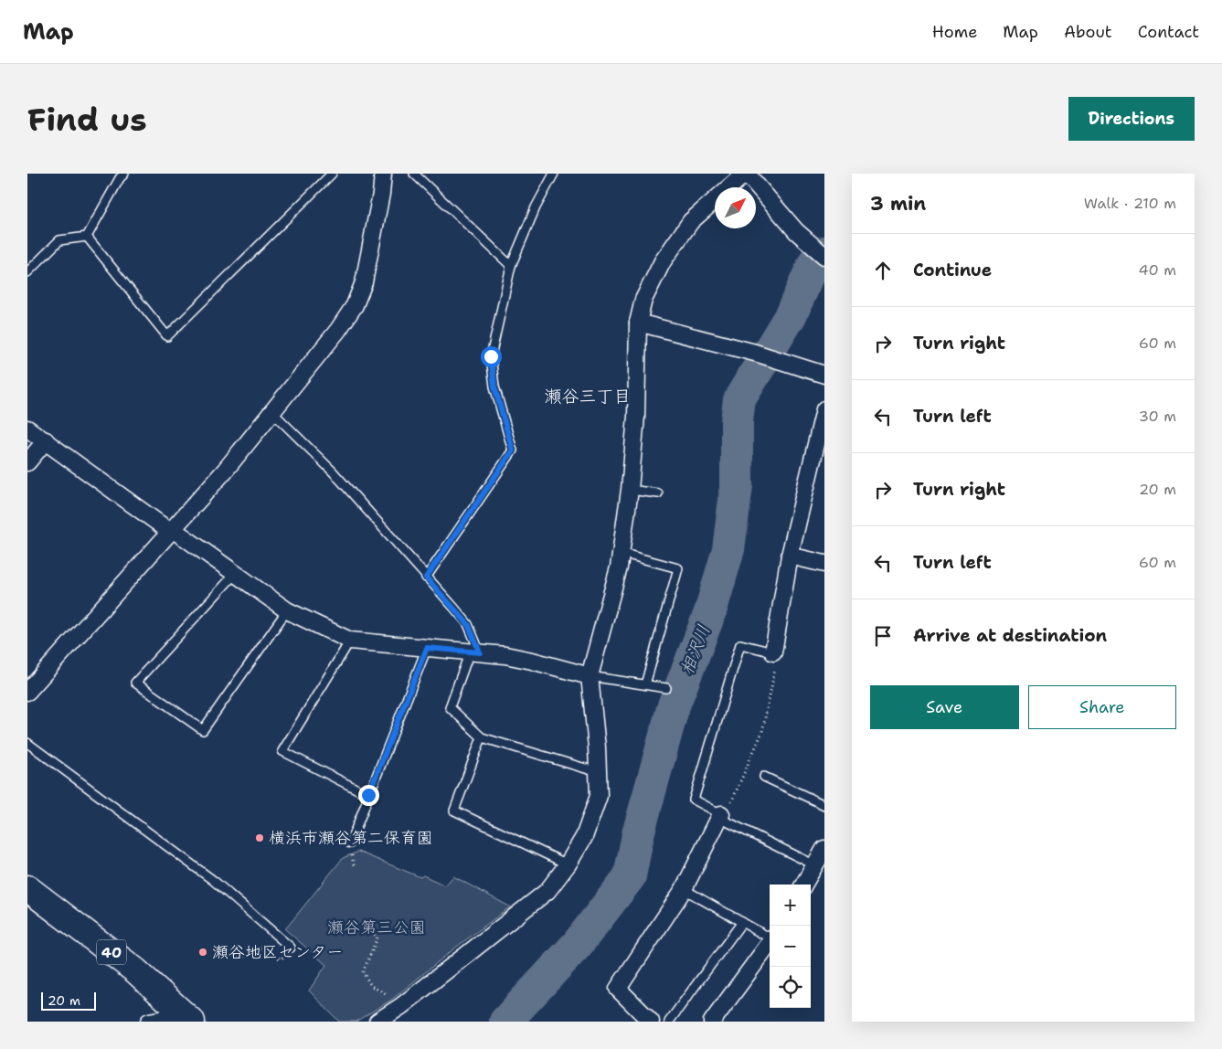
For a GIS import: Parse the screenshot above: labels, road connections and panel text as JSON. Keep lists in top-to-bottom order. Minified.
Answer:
{"streets":{"main road":["40"]},"districts":["瀬谷三丁目"],"water":["相沢川"],"parks":["瀬谷第三公園"],"places":["横浜市瀬谷第二保育園","瀬谷地区センター"],"scale_bar":"20 m","north":"top right","page":{"header":"Map","nav":["Home","Map","About","Contact"],"buttons":["Directions",["Save","Share"]],"title":"Find us","heading":["3 min","Walk · 210 m"],"list":[["Continue","40 m"],["Turn right","60 m"],["Turn left","30 m"],["Turn right","20 m"],["Turn left","60 m"],"Arrive at destination"],"map_buttons":["+","−"],"scale":"20 m"}}
